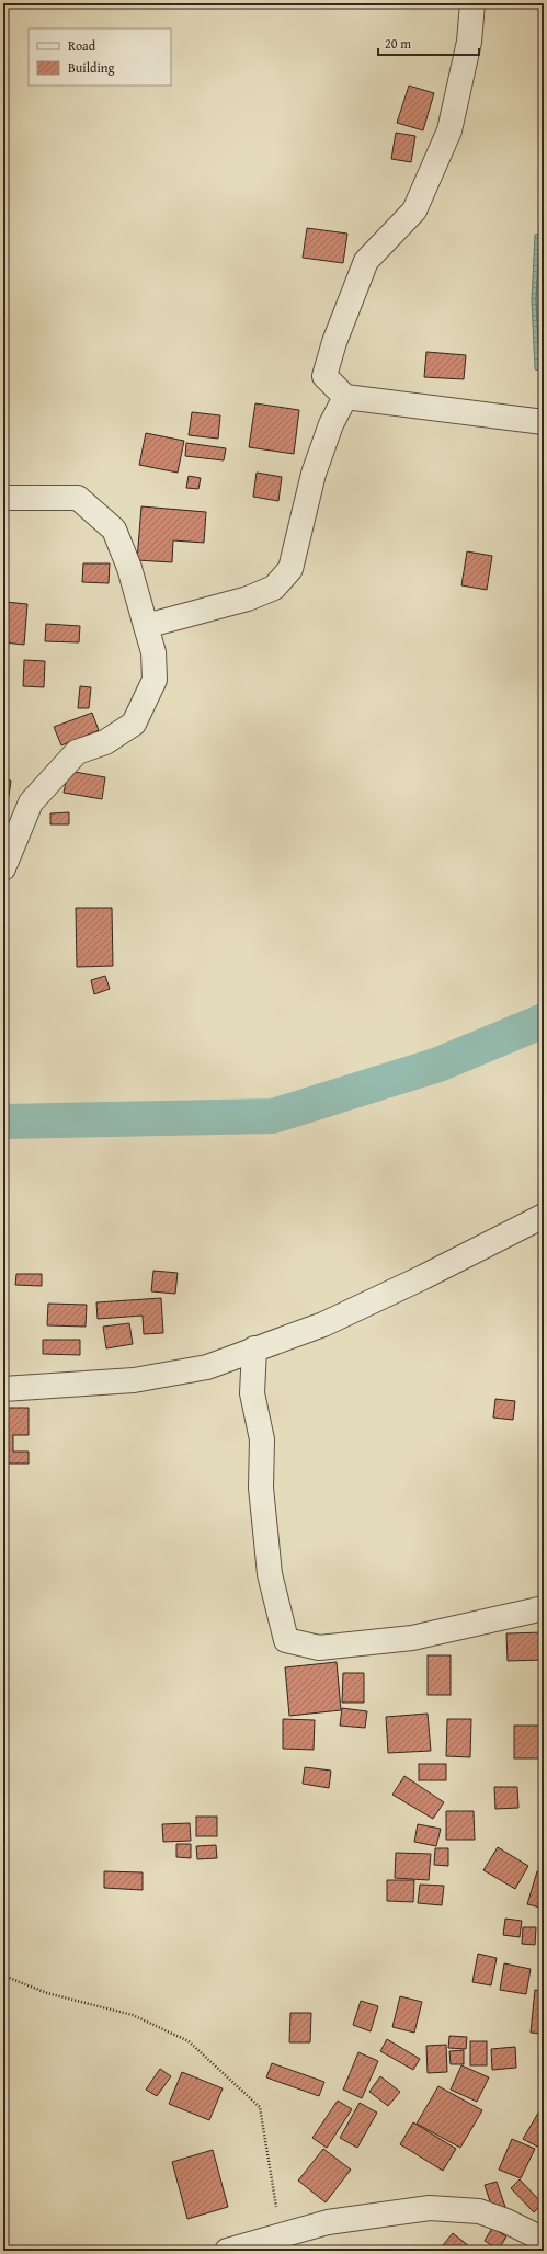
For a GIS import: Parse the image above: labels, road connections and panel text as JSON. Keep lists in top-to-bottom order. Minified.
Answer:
{"legend":["Road","Building"],"scale_bar":"20 m"}
